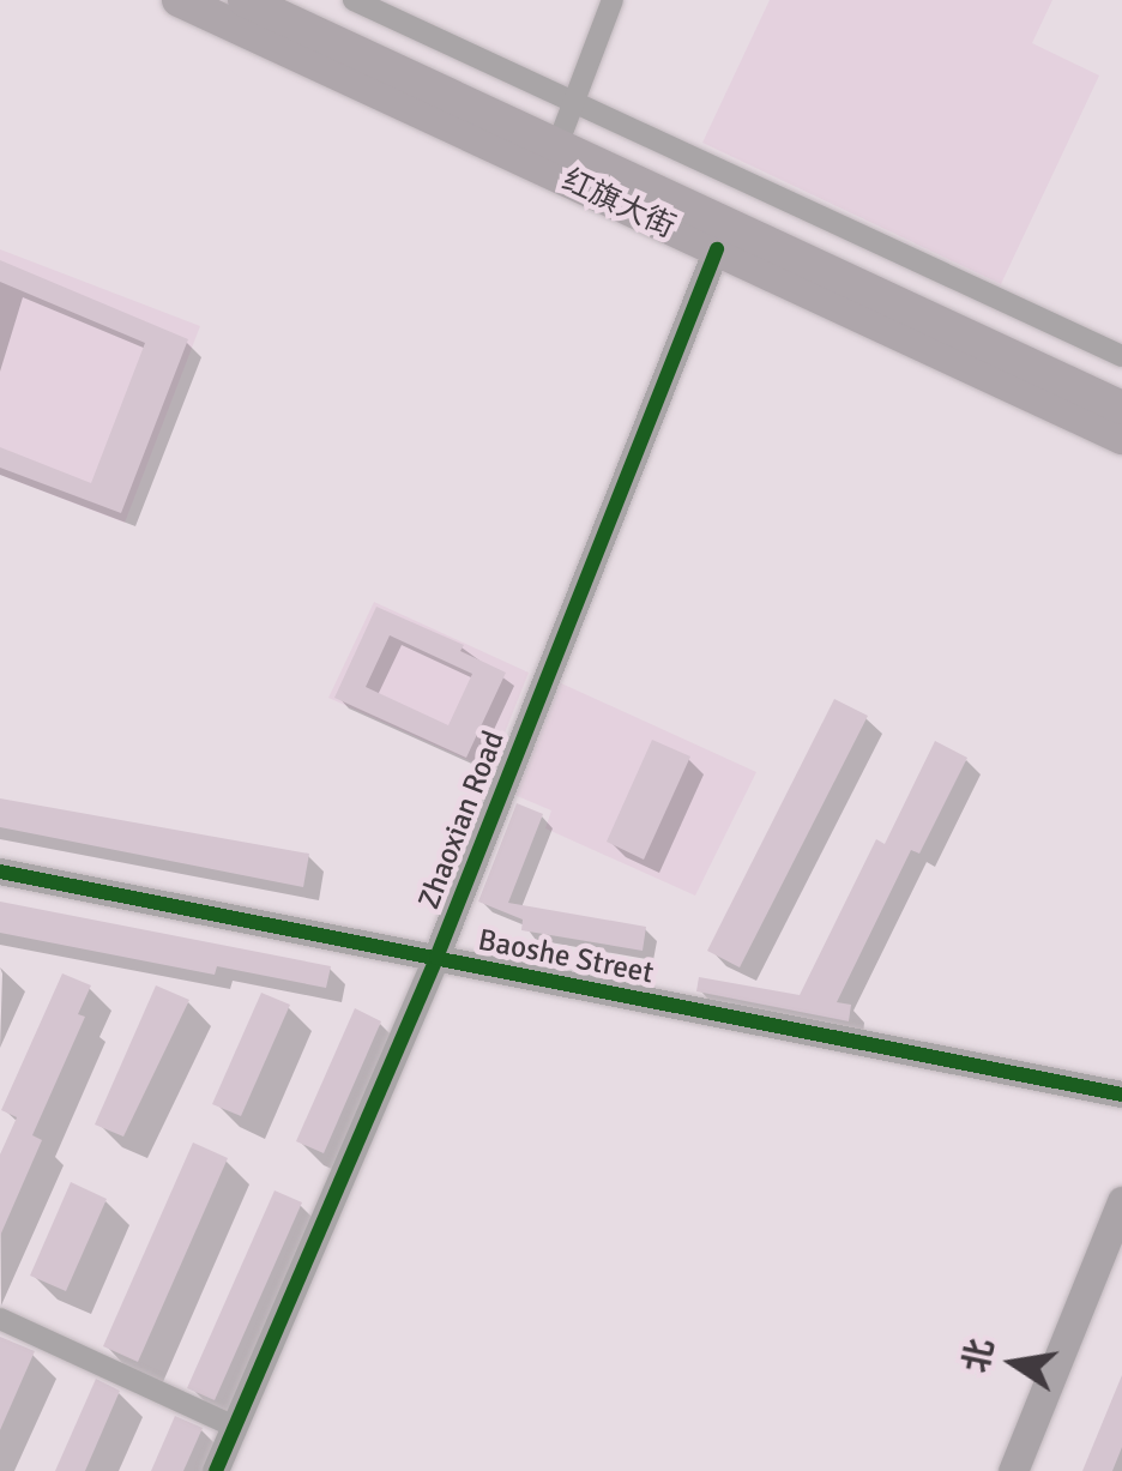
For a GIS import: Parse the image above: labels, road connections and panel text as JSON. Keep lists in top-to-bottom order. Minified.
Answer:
{"streets":{"main road":["红旗大街"],"street":["Zhaoxian Road","Baoshe Street"]},"crossings":[["红旗大街","Zhaoxian Road"],["Zhaoxian Road","Baoshe Street"]],"north":"left"}
